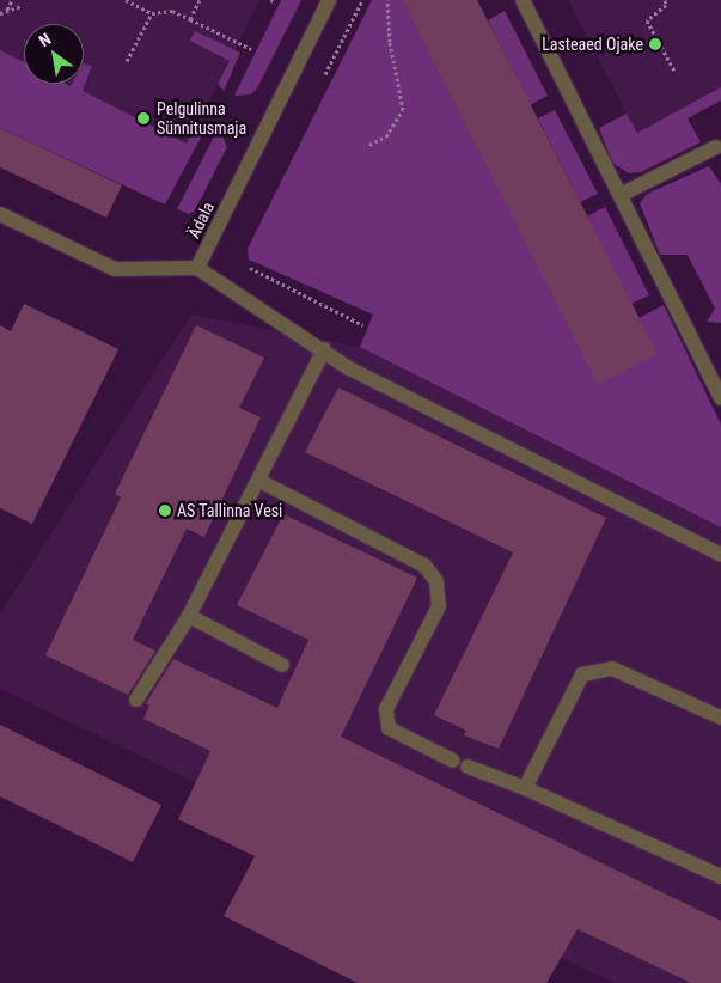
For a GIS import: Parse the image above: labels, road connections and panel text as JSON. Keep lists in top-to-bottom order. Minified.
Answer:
{"streets":{"street":["Ädala"]},"places":["Lasteaed Ojake","Pelgulinna Sünnitusmaja","AS Tallinna Vesi"],"north":"top left"}
